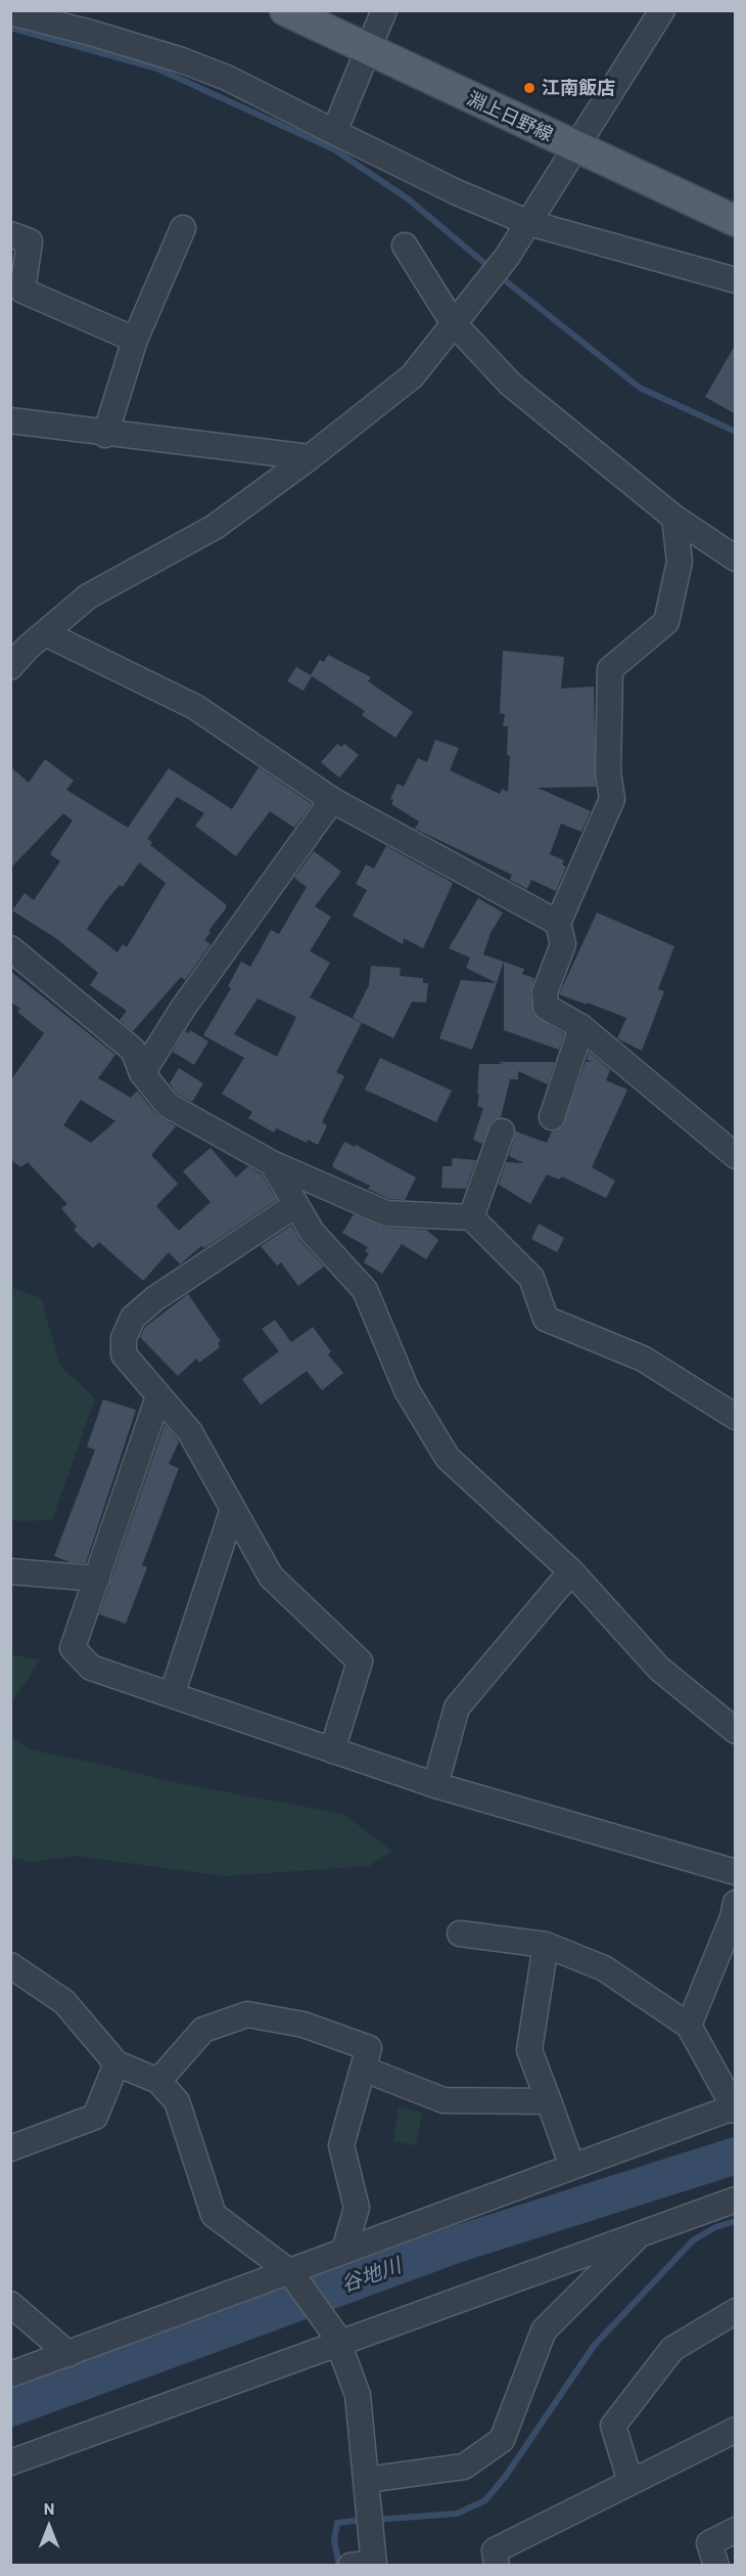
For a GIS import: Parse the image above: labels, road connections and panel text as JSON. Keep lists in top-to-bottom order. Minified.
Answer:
{"streets":{"main road":["淵上日野線"]},"water":["谷地川"],"places":["江南飯店"],"north":"top"}
